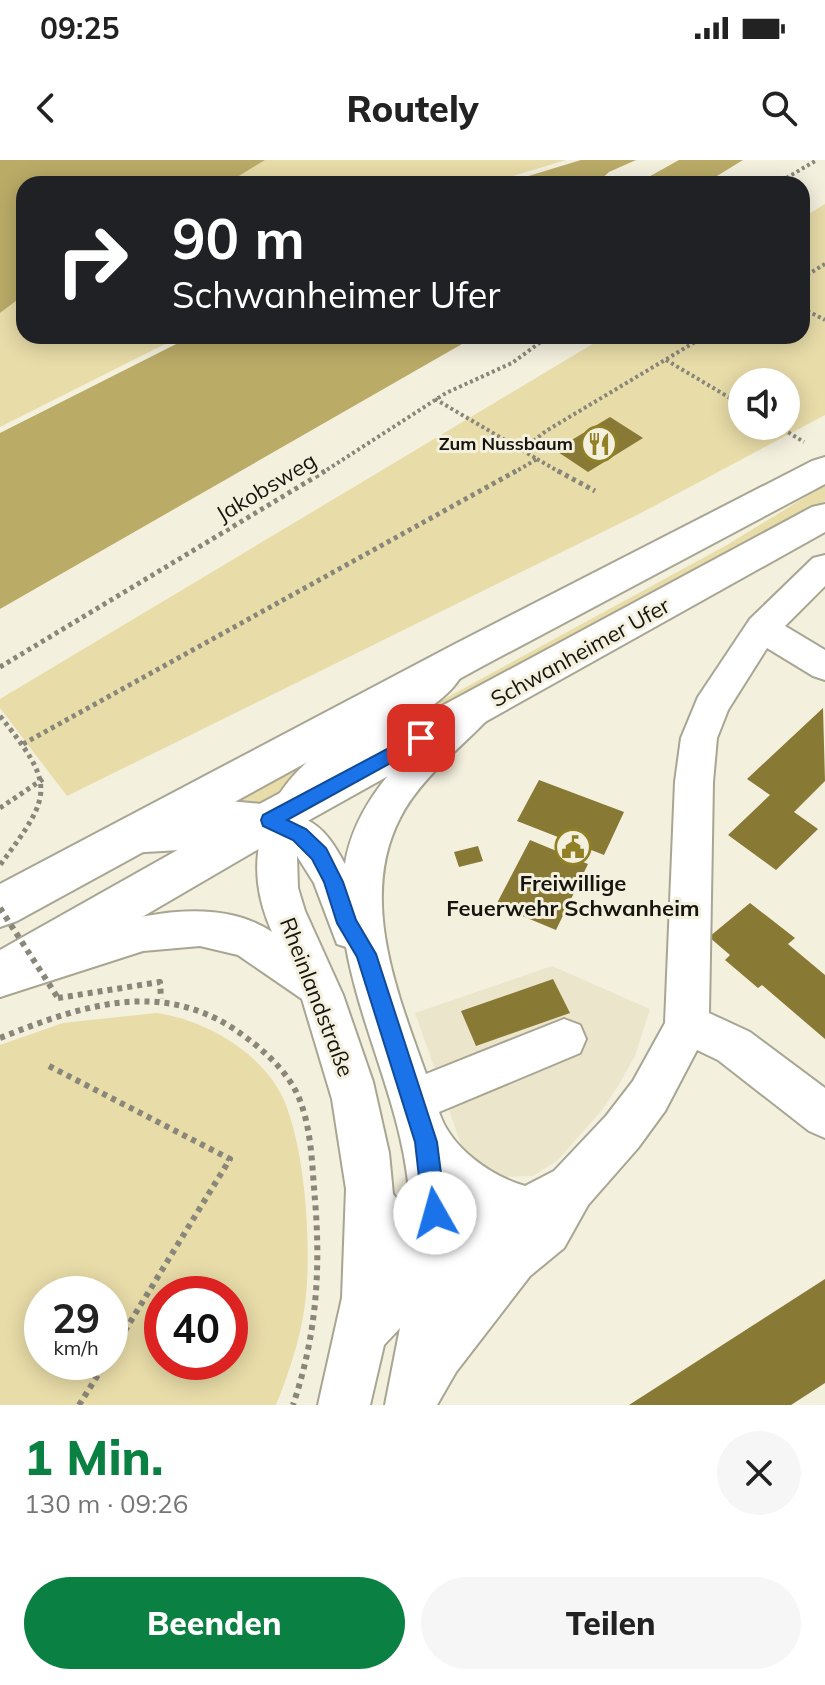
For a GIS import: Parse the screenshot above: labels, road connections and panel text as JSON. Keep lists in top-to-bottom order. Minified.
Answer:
{"streets":{"main road":["Schwanheimer Ufer"],"street":["Rheinlandstraße"],"path":["Jakobsweg"]},"crossings":[["Schwanheimer Ufer","Rheinlandstraße"]],"places":{"restaurant":["Zum Nussbaum"],"public building":["Freiwillige Feuerwehr Schwanheim"]},"page":{"status":"09:25","header":"Routely","turn":["90 m","Schwanheimer Ufer"],"speed":"29 km/h","limit":"40","heading":["1 Min.","130 m · 09:26"],"buttons":["Beenden","Teilen"]}}
